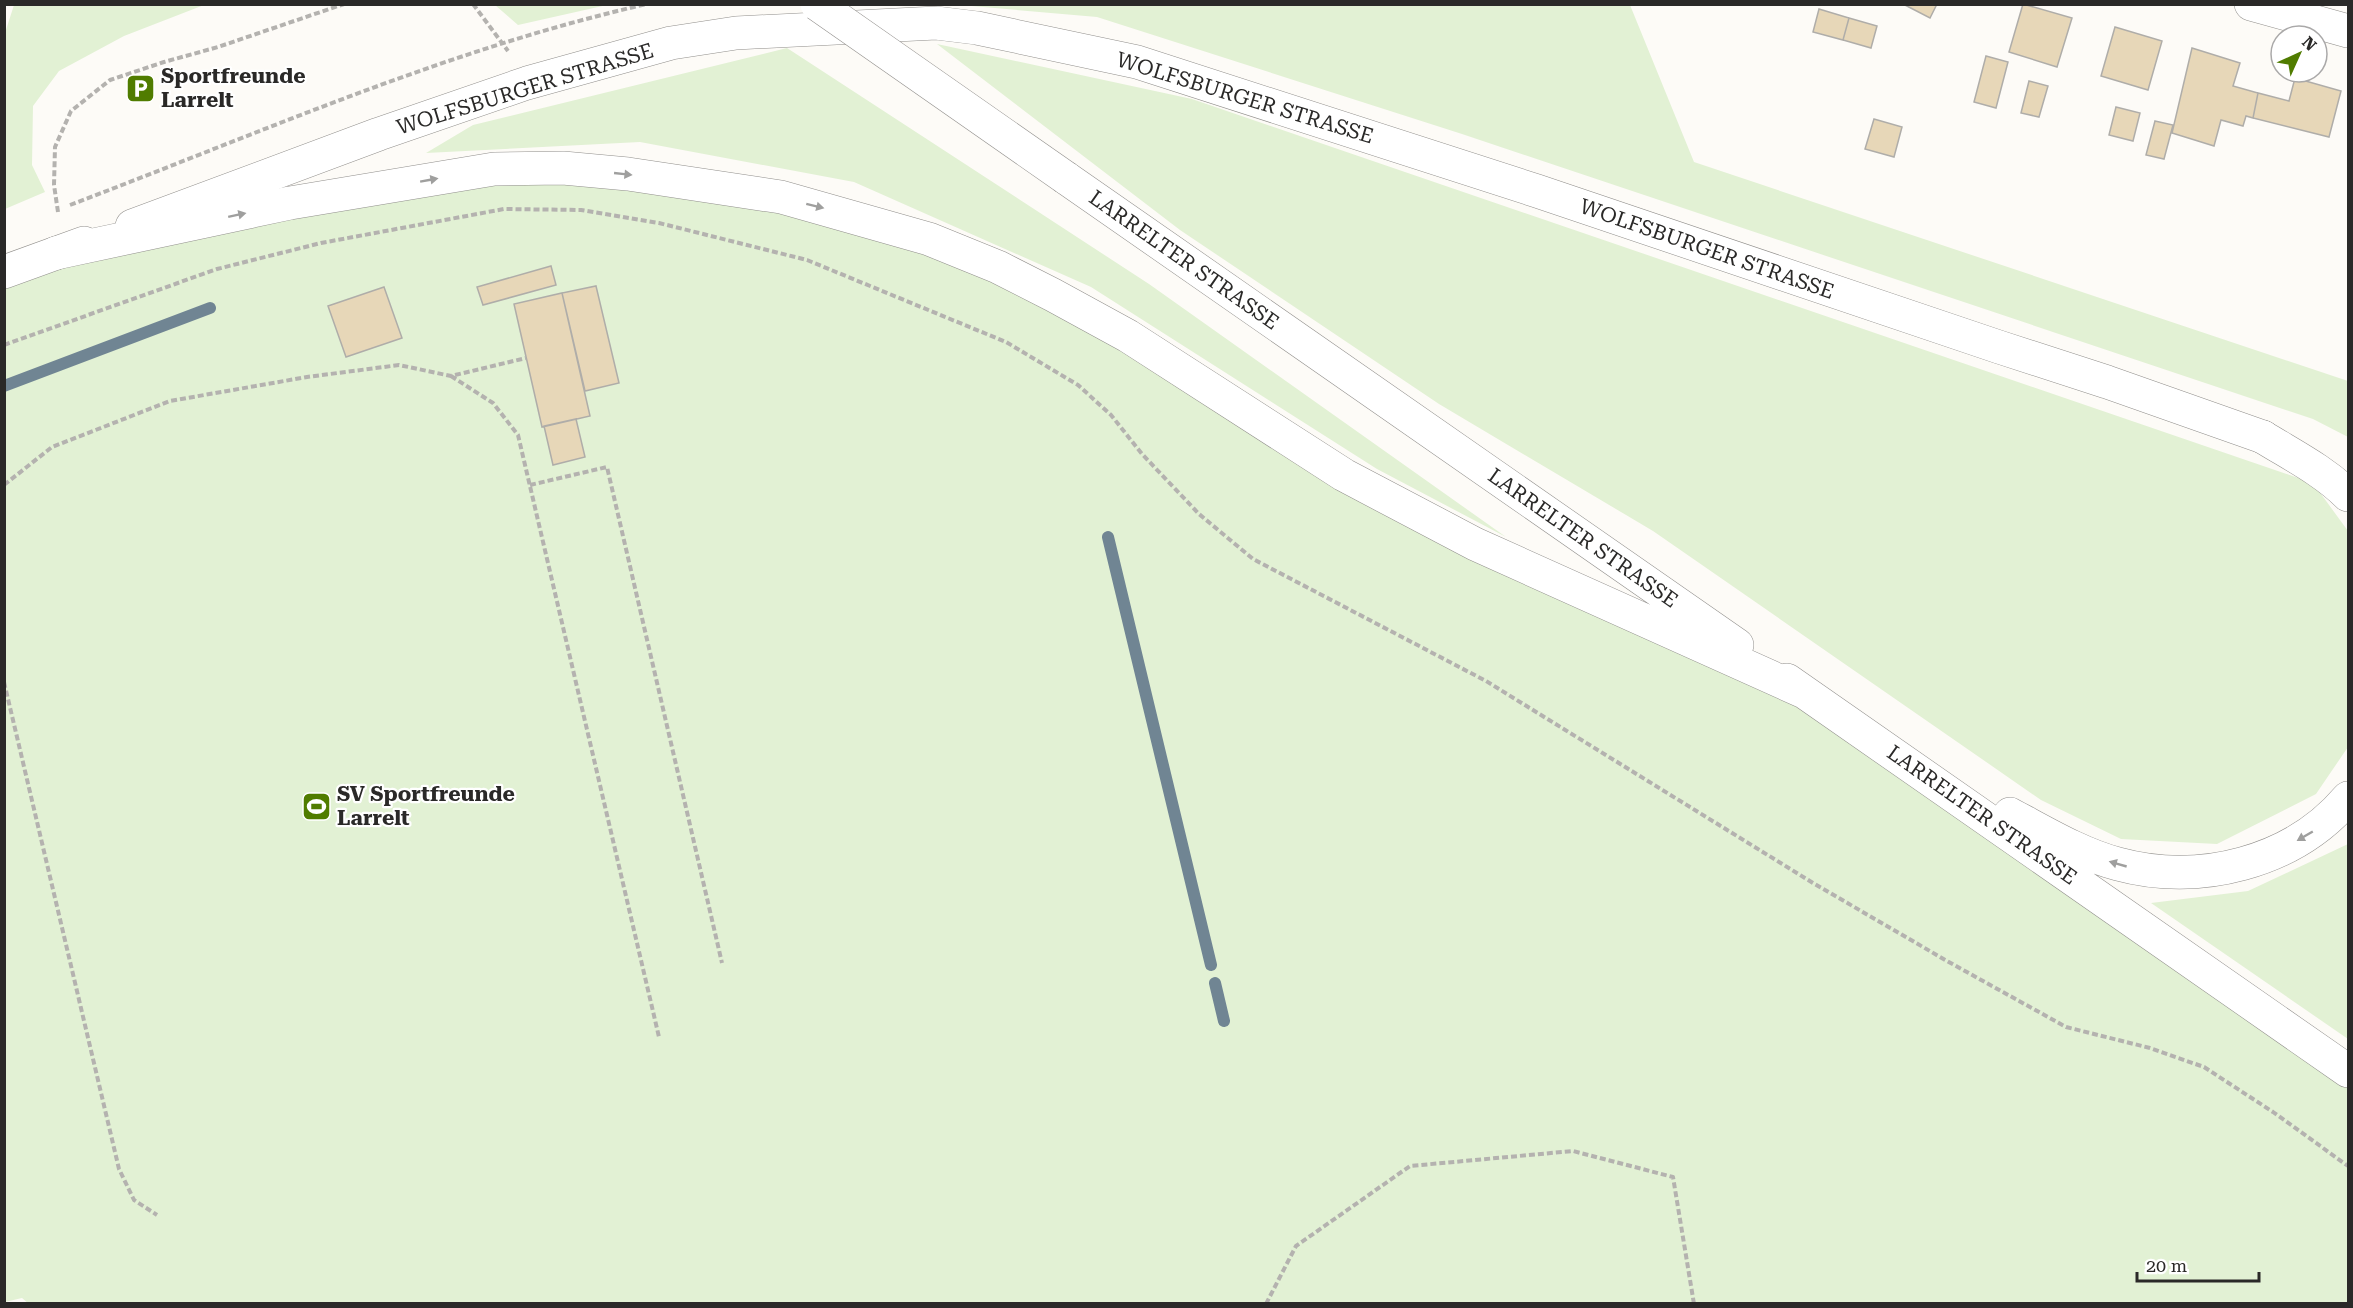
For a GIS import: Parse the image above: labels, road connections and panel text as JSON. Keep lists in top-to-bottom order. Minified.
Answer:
{"streets":{"main road":["WOLFSBURGER STRASSE","LARRELTER STRASSE"]},"places":{"parking":["Sportfreunde Larrelt"],"sports":["SV Sportfreunde Larrelt"]},"scale_bar":"20 m","north":"top right"}
